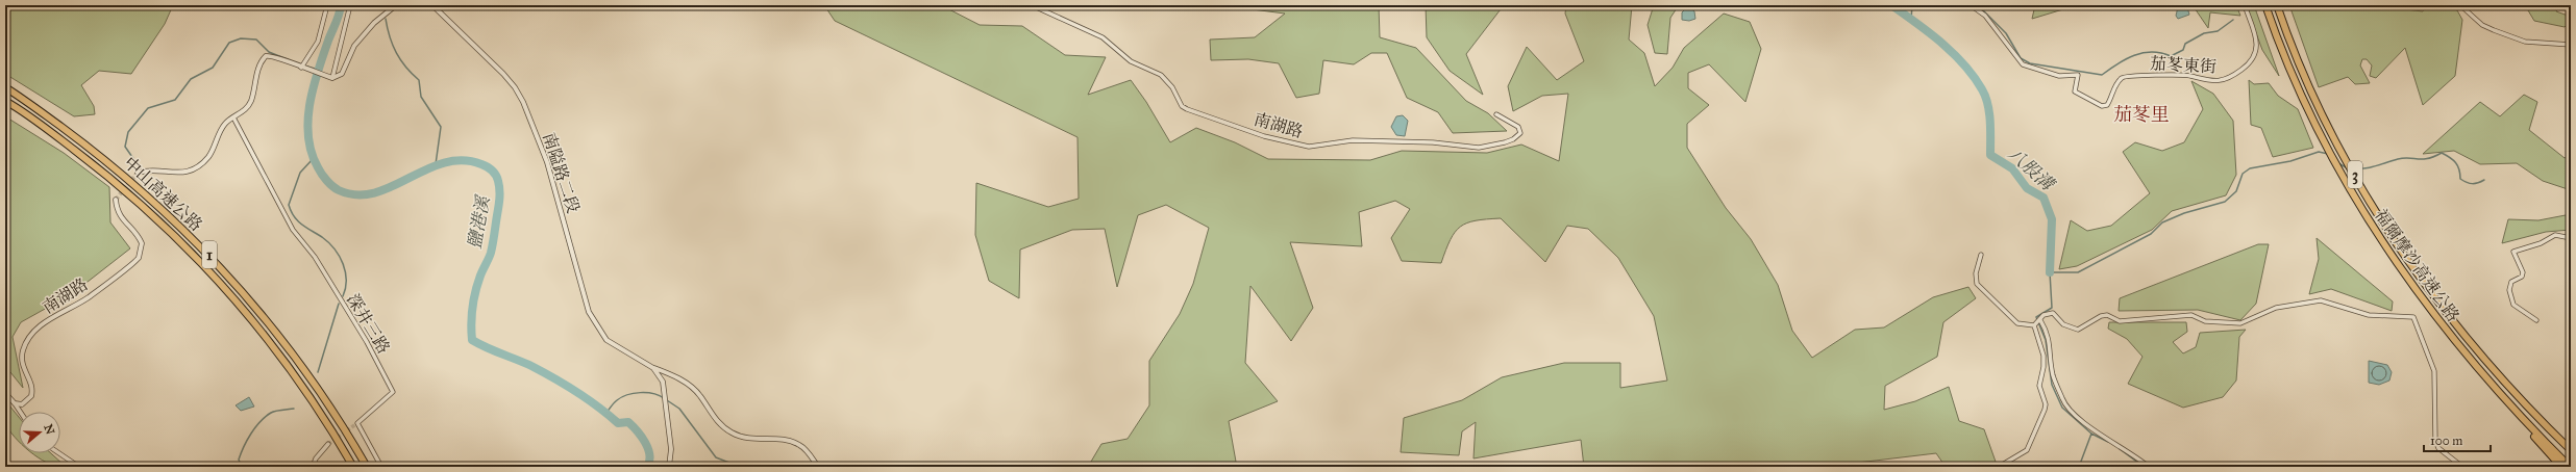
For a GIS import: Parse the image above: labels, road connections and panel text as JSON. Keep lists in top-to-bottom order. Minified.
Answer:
{"streets":{"highway":["3","中山高速公路","1","福爾摩沙高速公路"],"street":["茄苳東街","南湖路","南隘路二段","深井三路"]},"districts":["茄苳里"],"water":["八股溝","鹽港溪"],"scale_bar":"100 m","north":"right"}
